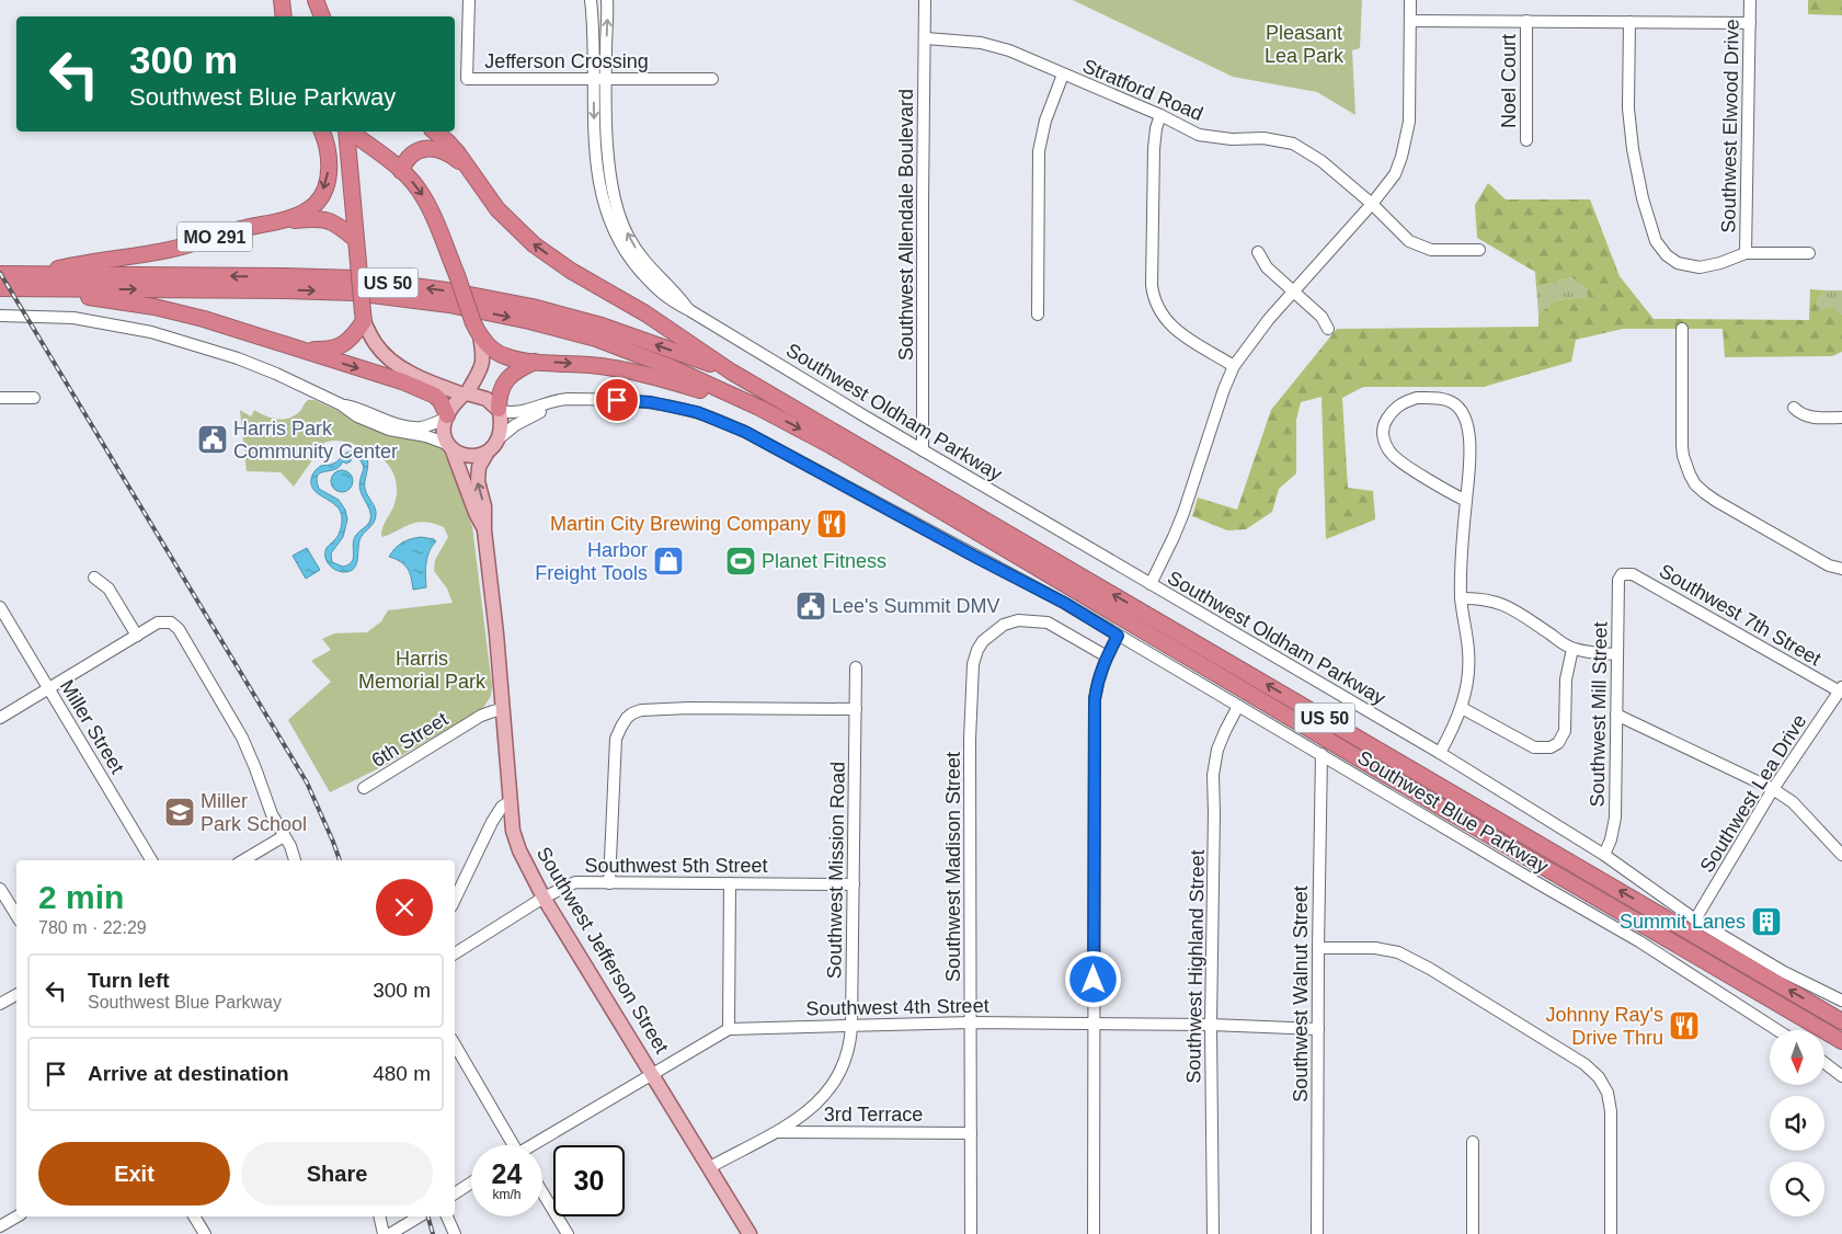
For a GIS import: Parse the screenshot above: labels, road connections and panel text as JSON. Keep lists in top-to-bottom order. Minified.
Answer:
{"streets":{"highway":["MO 291","US 50"],"main road":["Southwest Jefferson Street"],"street":["Jefferson Crossing","Noel Court","Stratford Road","Southwest Elwood Drive","Southwest Allendale Boulevard","Southwest Oldham Parkway","Southwest 7th Street","Southwest Mill Street","Miller Street","6th Street","Southwest Lea Drive","Southwest Blue Parkway","Southwest 5th Street","Southwest Madison Street","Southwest Mission Road","Southwest Highland Street","Southwest Walnut Street","Southwest 4th Street","3rd Terrace"]},"crossings":[["Jefferson Crossing","Southwest Oldham Parkway"],["Stratford Road","Southwest Allendale Boulevard"],["Southwest Allendale Boulevard","Southwest Oldham Parkway"],["MO 291","US 50"],["Southwest Oldham Parkway","Southwest Mill Street"],["Southwest Oldham Parkway","Southwest Lea Drive"],["Southwest 7th Street","Southwest Mill Street"],["Southwest 7th Street","Southwest Lea Drive"],["6th Street","Southwest Jefferson Street"],["Southwest Blue Parkway","Southwest Jefferson Street"],["Southwest Blue Parkway","Southwest Highland Street"],["Southwest Blue Parkway","Southwest Walnut Street"],["Southwest 5th Street","Southwest Mission Road"],["Southwest 5th Street","Southwest Jefferson Street"],["Southwest Madison Street","Southwest 4th Street"],["Southwest Madison Street","3rd Terrace"],["Southwest Mission Road","Southwest Jefferson Street"],["Southwest Mission Road","Southwest 4th Street"],["Southwest Mission Road","3rd Terrace"],["Southwest Jefferson Street","Southwest 4th Street"],["Southwest Highland Street","Southwest 4th Street"],["Southwest Walnut Street","Southwest 4th Street"]],"parks":["Pleasant Lea Park","Harris Memorial Park"],"places":{"public building":["Harris Park Community Center","Lee's Summit DMV"],"restaurant":["Martin City Brewing Company","Johnny Ray's Drive Thru"],"shop":["Harbor Freight Tools"],"sports":["Planet Fitness"],"school or university":["Miller Park School"],"building":["Summit Lanes"]},"north":"bottom","page":{"turn":["300 m","Southwest Blue Parkway"],"heading":["2 min","780 m · 22:29"],"list":[{"name":"Turn left","note":"Southwest Blue Parkway","value":"300 m"},{"name":"Arrive at destination","value":"480 m"}],"buttons":["Exit","Share"],"speed":"24 km/h","limit":"30"}}
